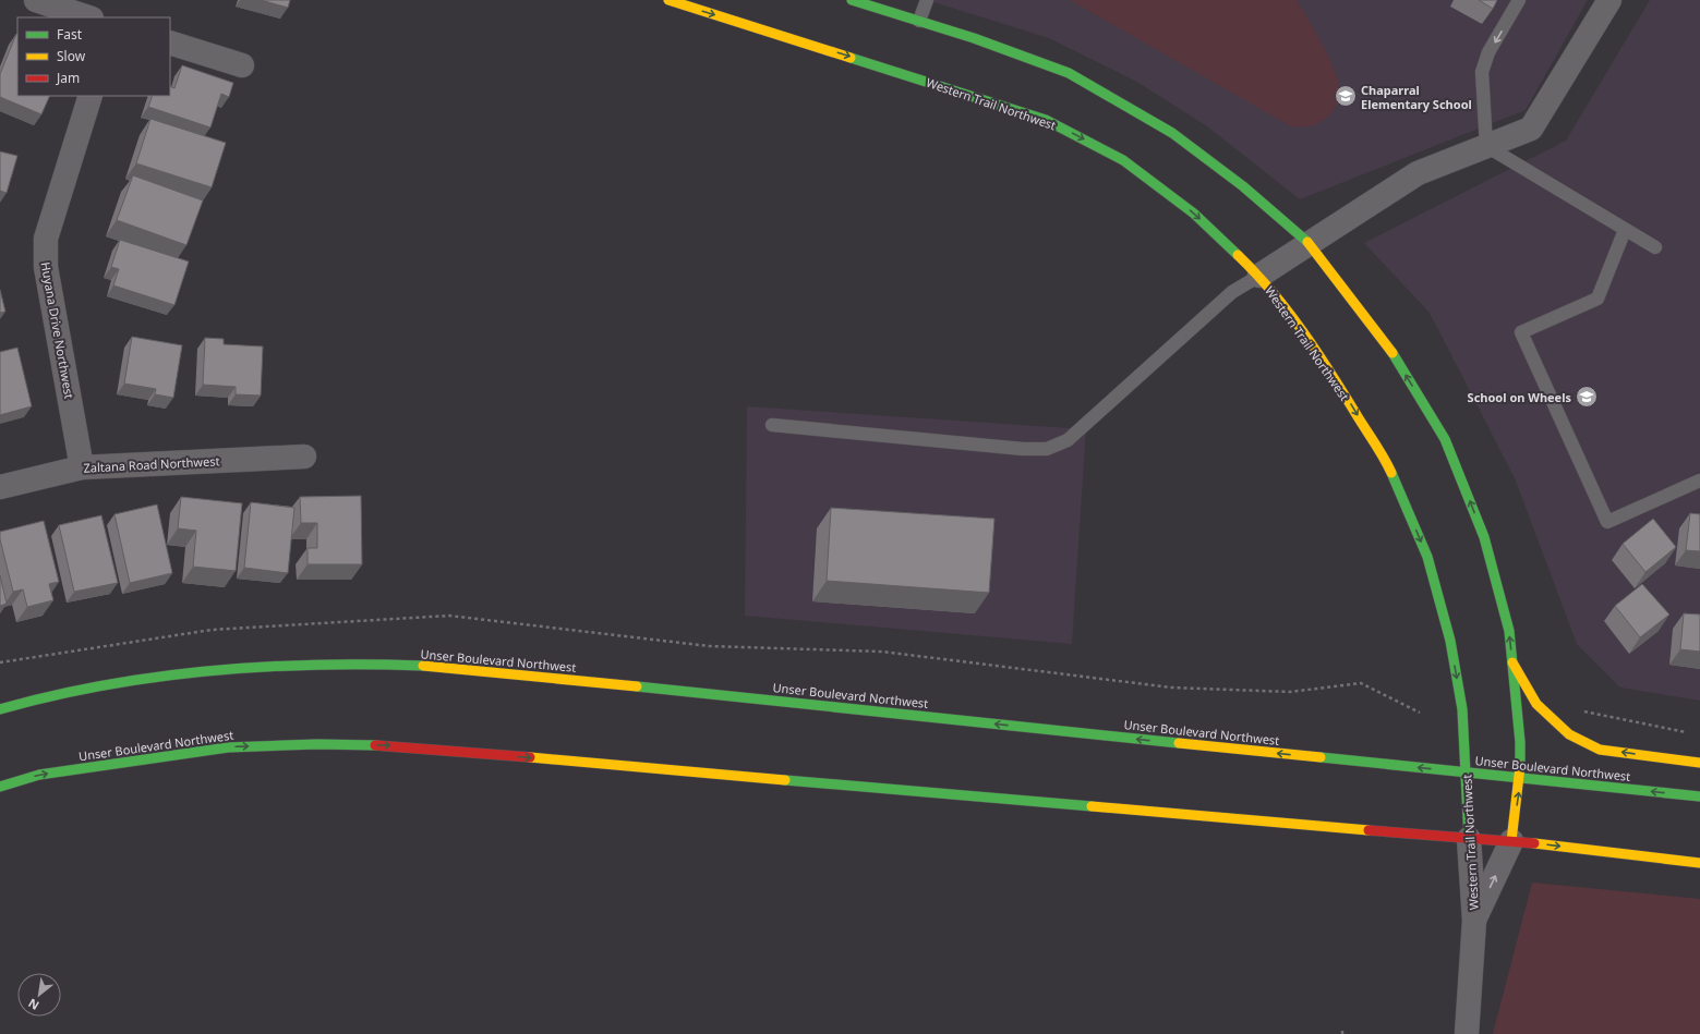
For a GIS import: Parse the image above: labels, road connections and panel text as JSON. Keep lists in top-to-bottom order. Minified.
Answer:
{"streets":{"main road":["Western Trail Northwest","Unser Boulevard Northwest"],"street":["Huyana Drive Northwest","Zaltana Road Northwest"]},"crossings":[["Western Trail Northwest","Unser Boulevard Northwest"],["Huyana Drive Northwest","Zaltana Road Northwest"]],"places":{"school or university":["Chaparral Elementary School","School on Wheels"]},"legend":["Fast","Slow","Jam"],"north":"bottom left"}
